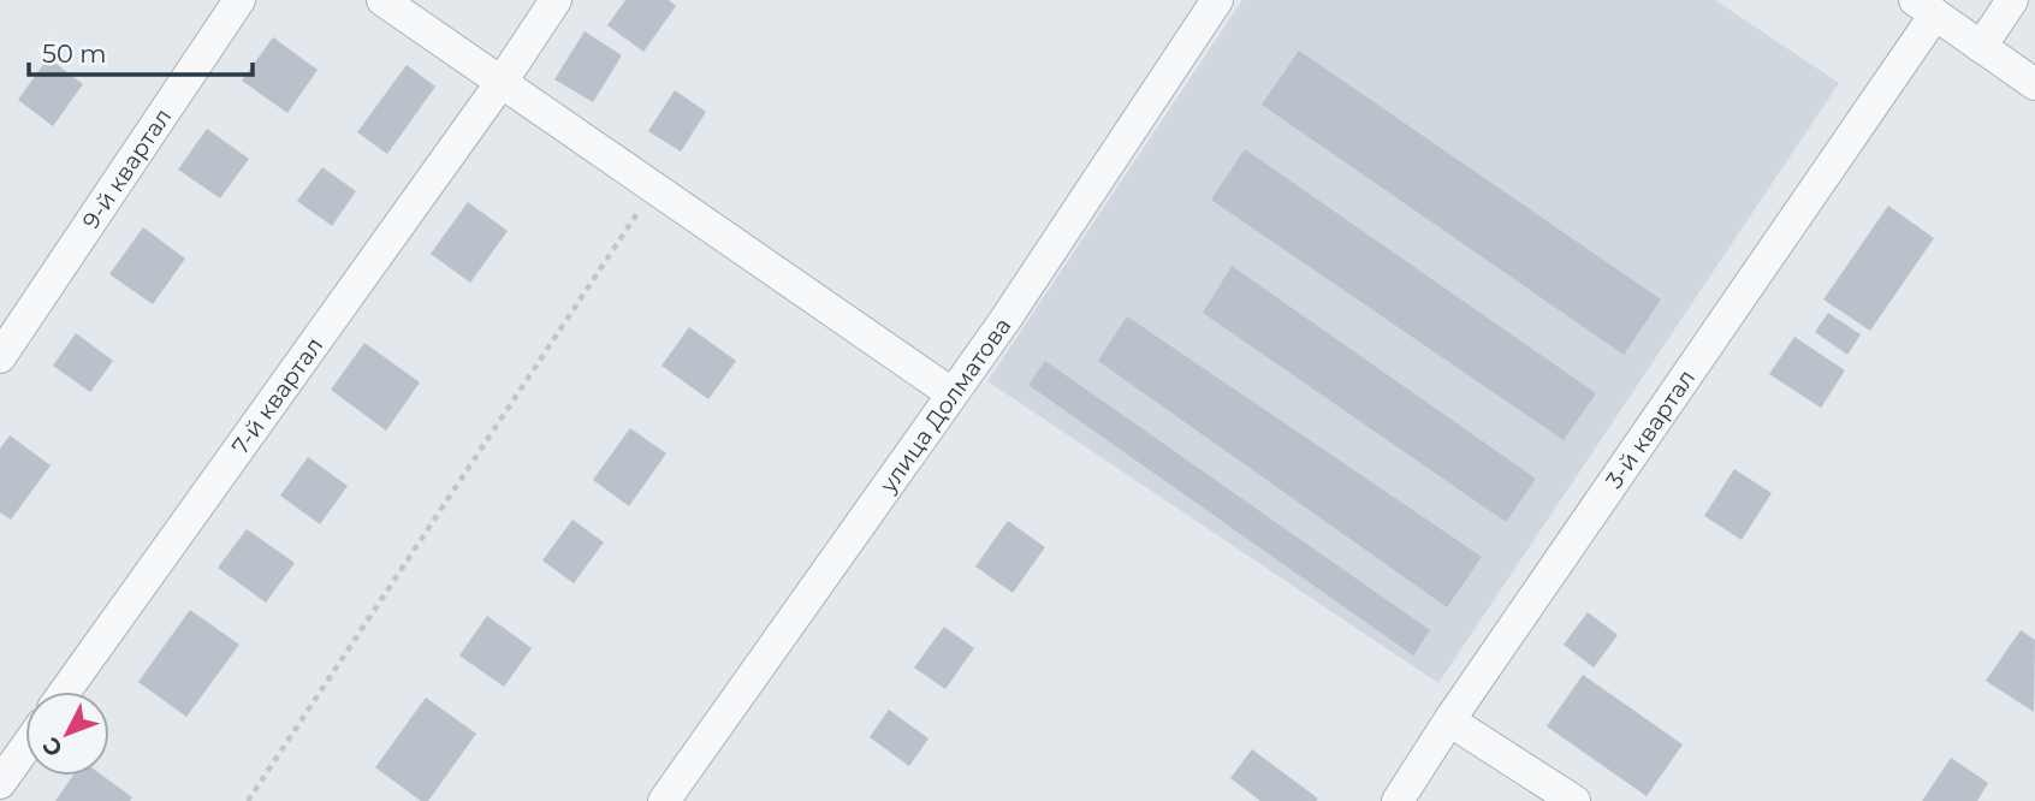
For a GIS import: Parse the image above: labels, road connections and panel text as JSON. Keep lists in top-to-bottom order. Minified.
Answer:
{"streets":{"street":["9-й квартал","7-й квартал","улица Долматова","3-й квартал"]},"scale_bar":"50 m","north":"bottom left"}
